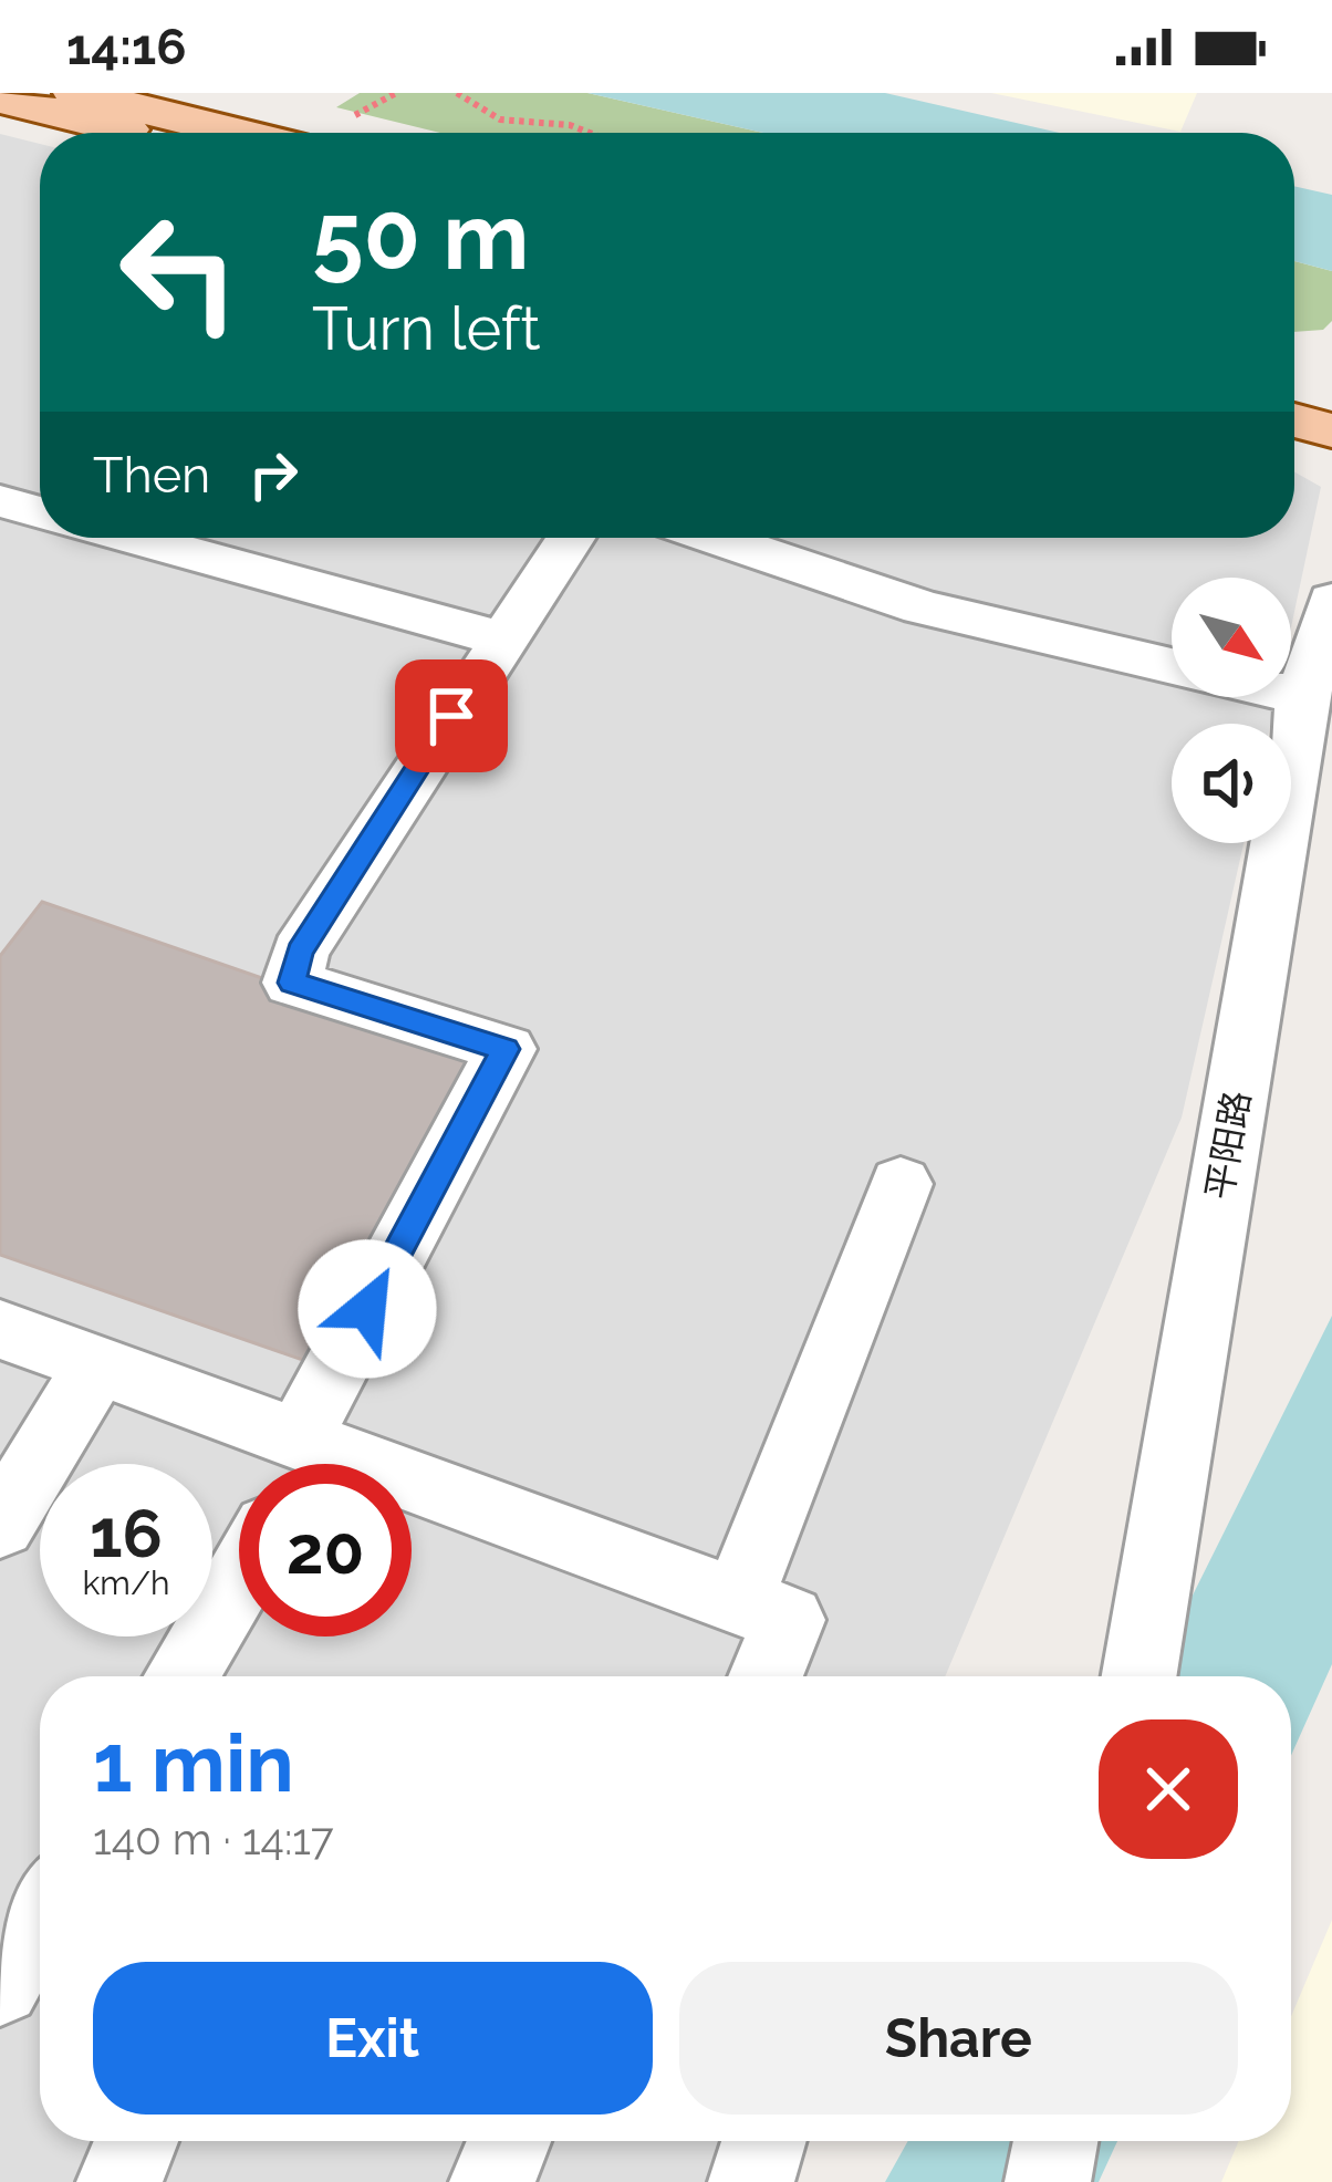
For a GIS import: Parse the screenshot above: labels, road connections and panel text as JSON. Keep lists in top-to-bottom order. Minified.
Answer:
{"streets":{"street":["平阳路"]},"north":"bottom right","page":{"status":"14:16","turn":["50 m","Turn left"],"then":"Then","speed":"16 km/h","limit":"20","heading":["1 min","140 m · 14:17"],"buttons":["Exit","Share"]}}
